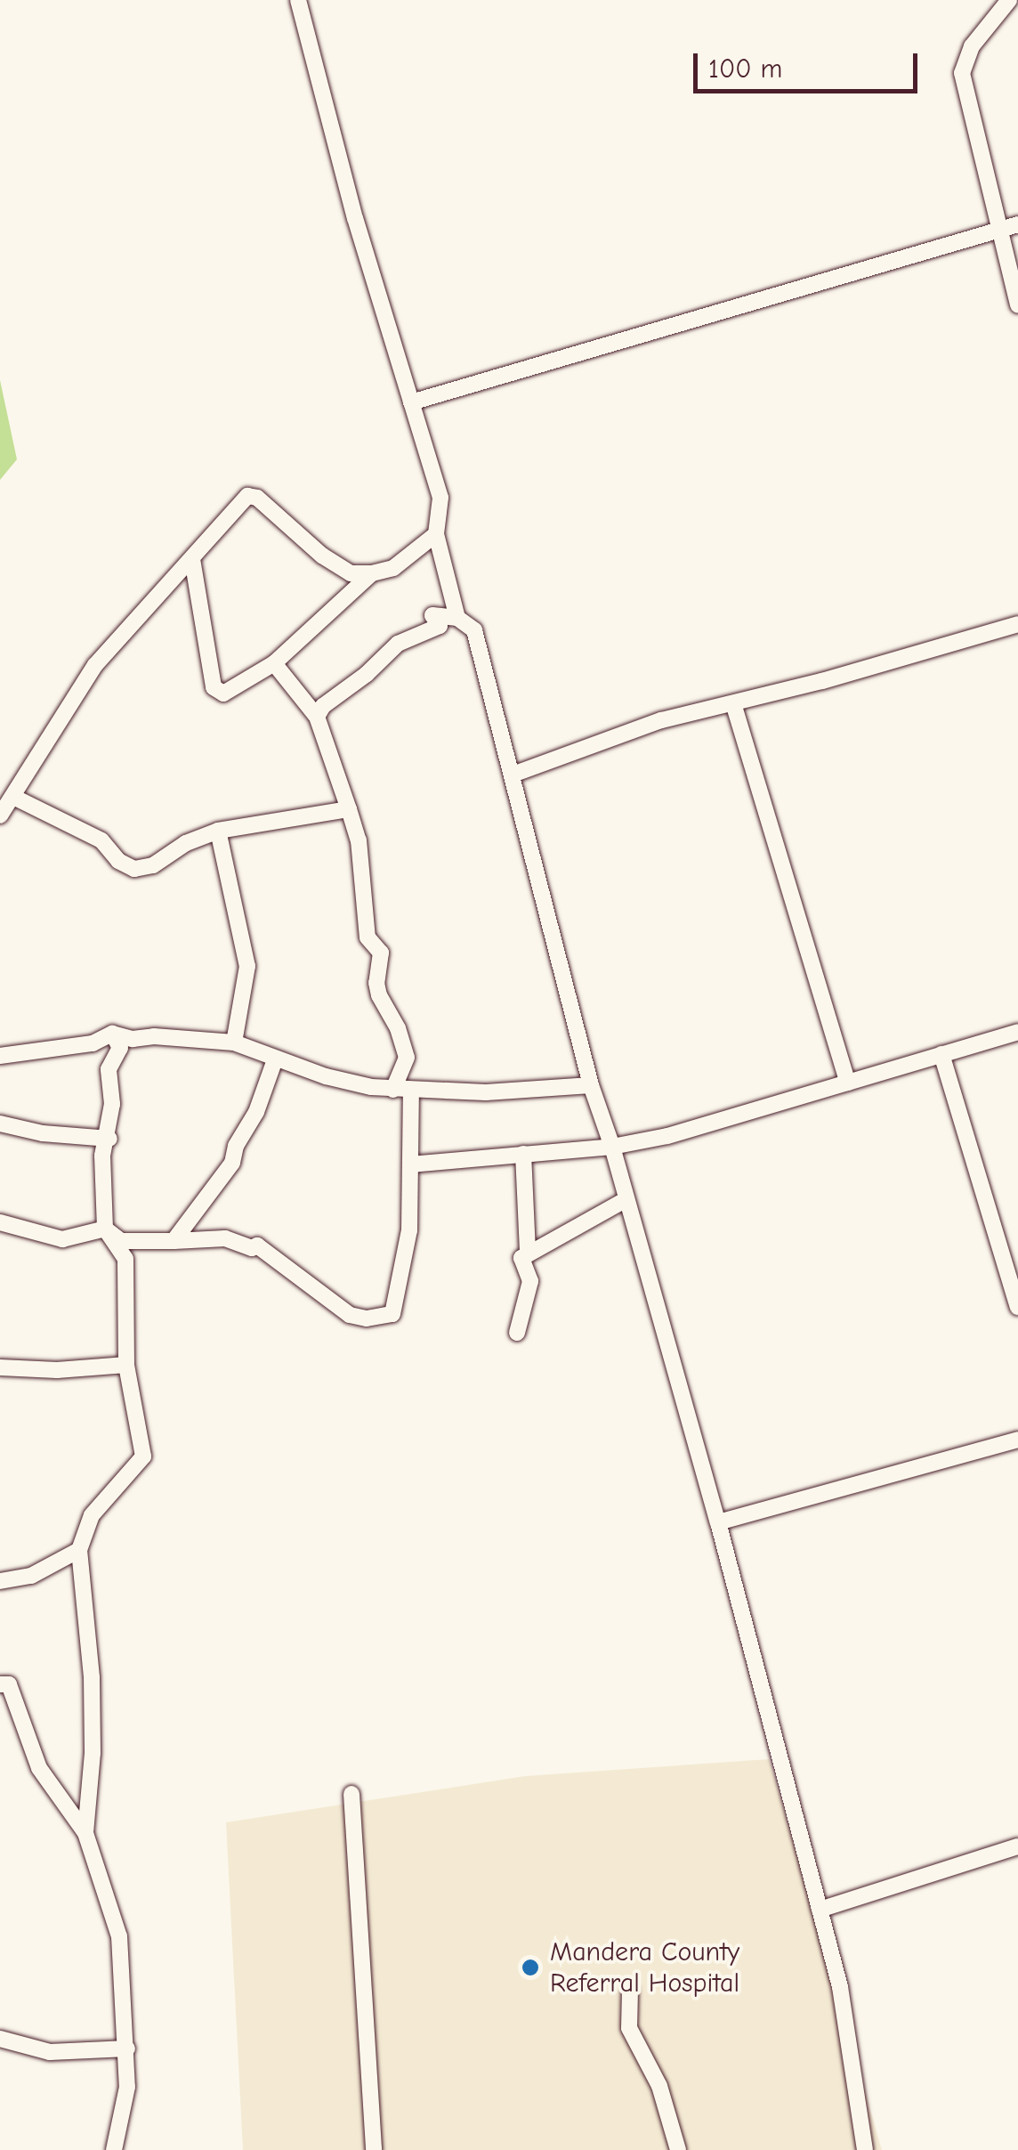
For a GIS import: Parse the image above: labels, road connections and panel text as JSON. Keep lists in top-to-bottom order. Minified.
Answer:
{"places":["Mandera County Referral Hospital"],"scale_bar":"100 m"}
